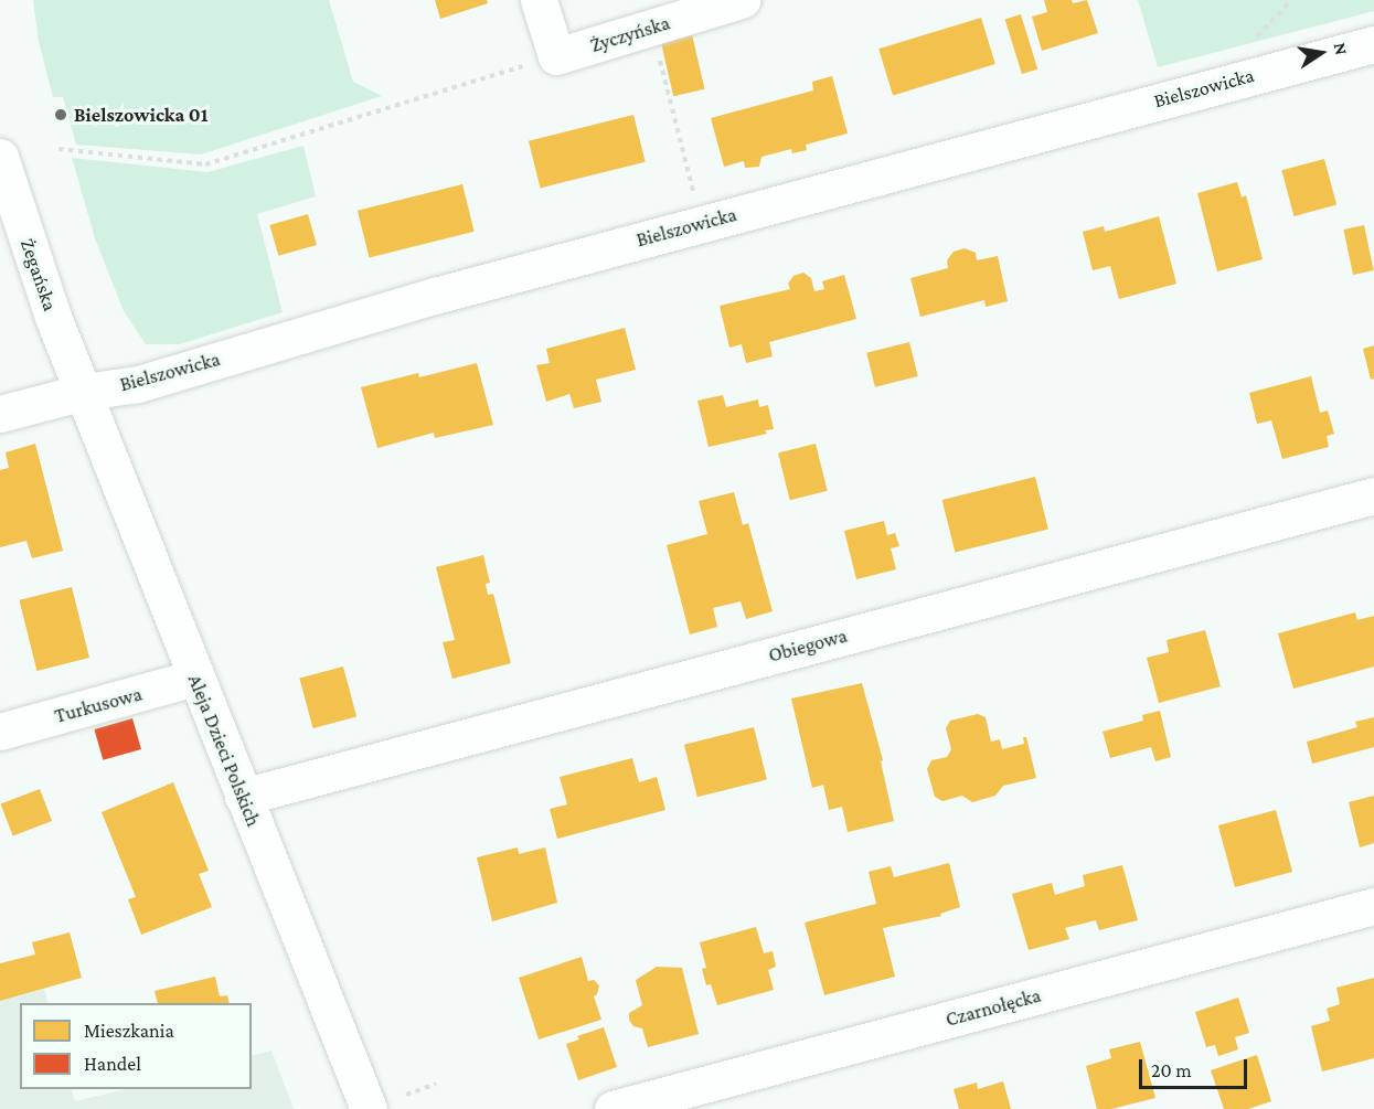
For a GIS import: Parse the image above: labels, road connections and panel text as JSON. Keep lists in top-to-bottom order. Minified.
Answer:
{"streets":{"street":["Życzyńska","Bielszowicka","Żegańska","Obiegowa","Turkusowa","Aleja Dzieci Polskich","Czarnołęcka"]},"crossings":[["Bielszowicka","Żegańska"],["Bielszowicka","Aleja Dzieci Polskich"],["Żegańska","Aleja Dzieci Polskich"],["Obiegowa","Aleja Dzieci Polskich"],["Turkusowa","Aleja Dzieci Polskich"]],"places":["Bielszowicka 01"],"legend":["Mieszkania","Handel"],"scale_bar":"20 m","north":"right"}
